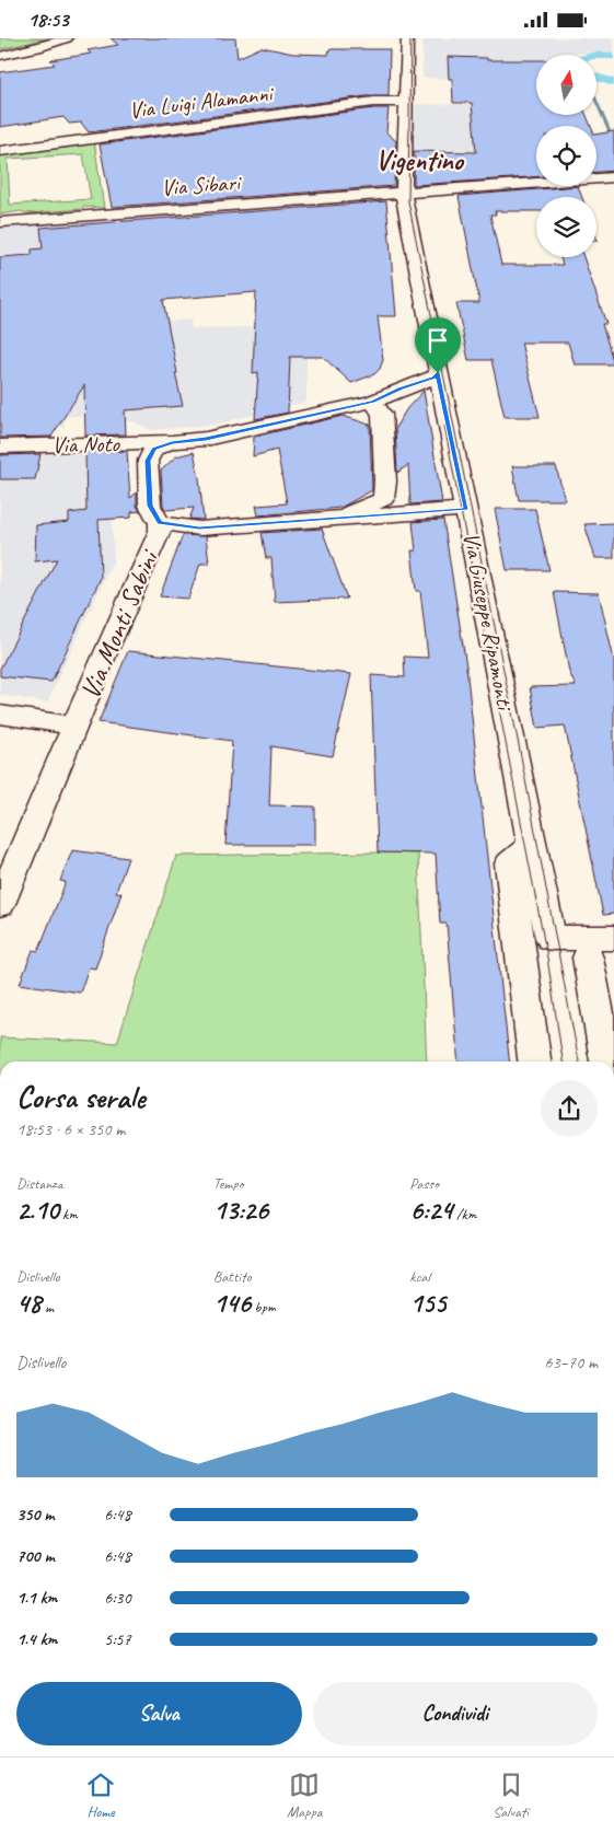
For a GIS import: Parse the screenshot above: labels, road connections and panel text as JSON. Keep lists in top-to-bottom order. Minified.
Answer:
{"streets":{"street":["Via Luigi Alamanni","Via Sibari","Via Noto","Via Giuseppe Ripamonti","Via Monti Sabini"]},"crossings":[["Via Luigi Alamanni","Via Giuseppe Ripamonti"],["Via Sibari","Via Giuseppe Ripamonti"],["Via Noto","Via Giuseppe Ripamonti"],["Via Noto","Via Monti Sabini"]],"districts":["Vigentino"],"north":"top","page":{"status":"18:53","heading":["Corsa serale","18:53 · 6 × 350 m"],"stats":[["Distanza","2.10 km"],["Tempo","13:26"],["Passo","6:24 /km"],["Dislivello","48 m"],["Battito","146 bpm"],["kcal","155"]],"chart":["Dislivello","63–70 m"],"list":[{"name":"350 m","note":"6:48"},{"name":"700 m","note":"6:48"},{"name":"1.1 km","note":"6:30"},{"name":"1.4 km","note":"5:57"}],"buttons":["Salva","Condividi"],"tabs":["Home","Mappa","Salvati"]}}
